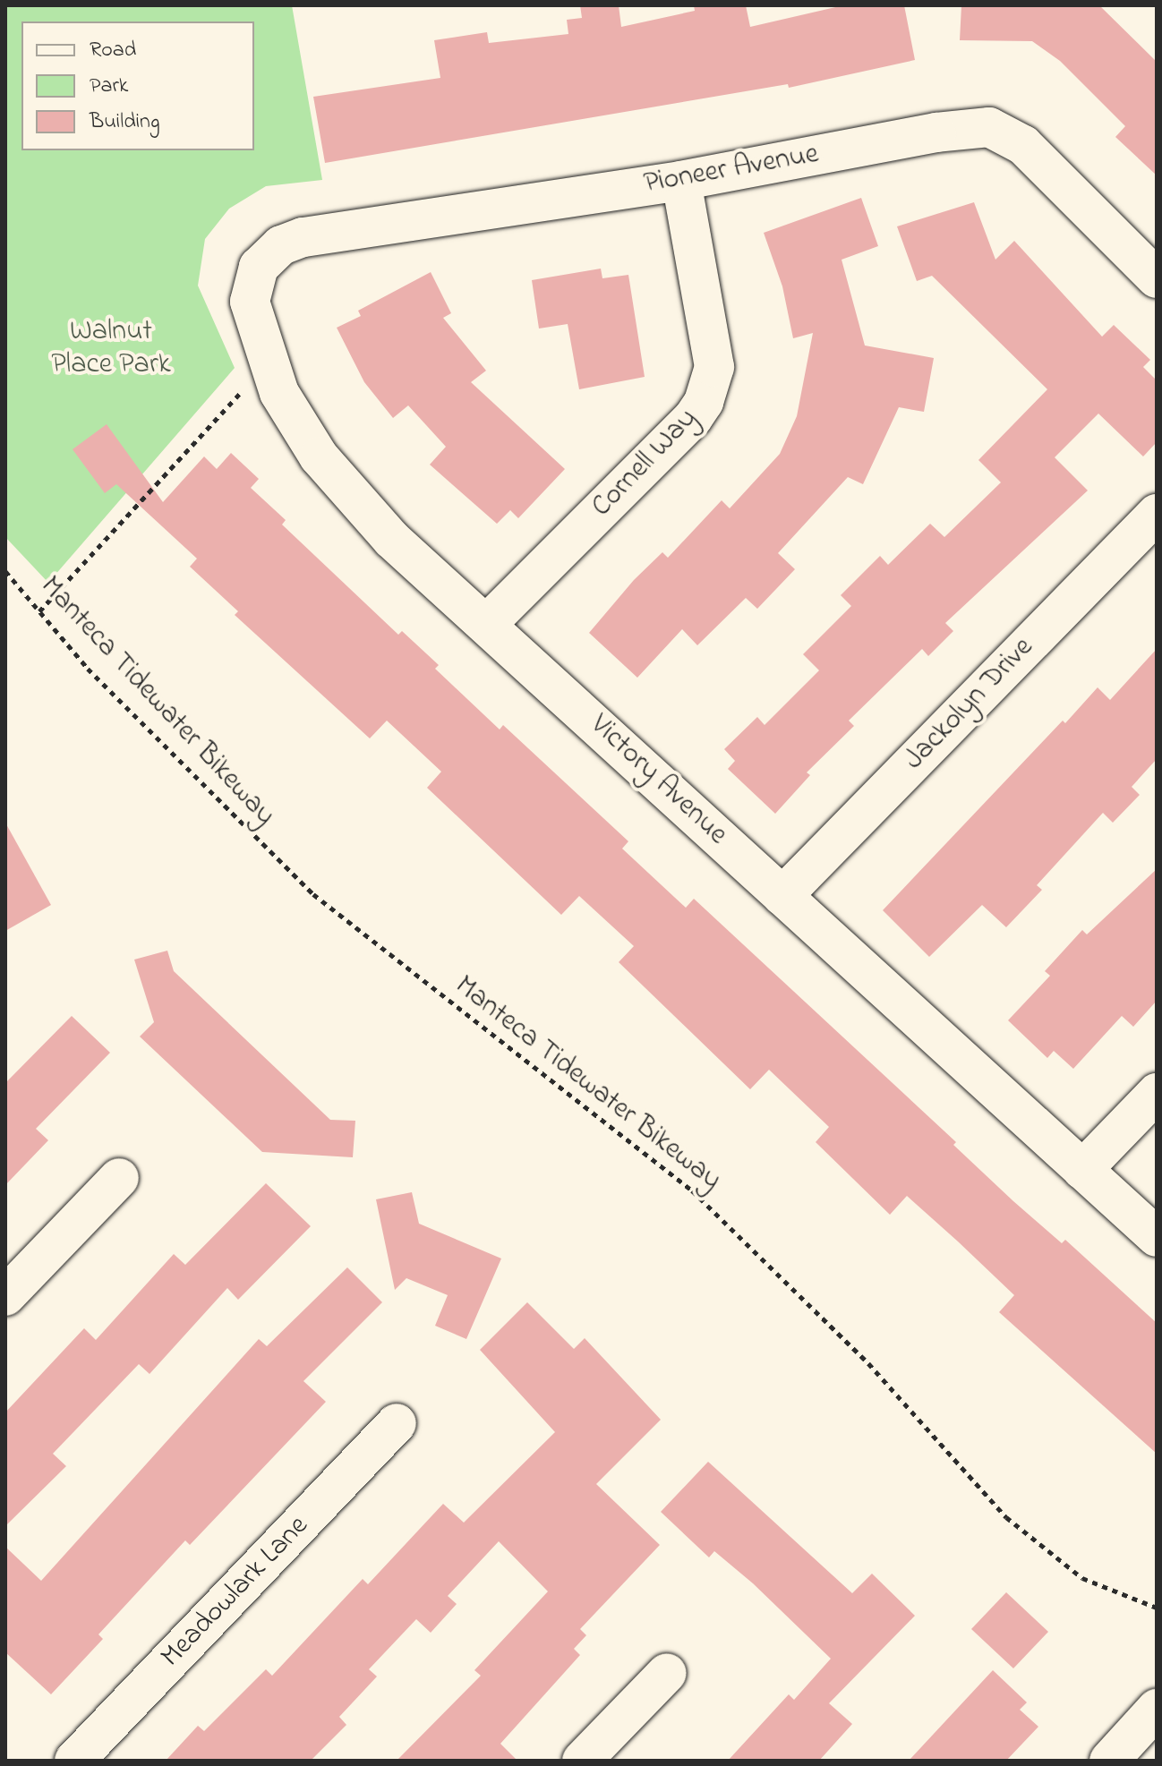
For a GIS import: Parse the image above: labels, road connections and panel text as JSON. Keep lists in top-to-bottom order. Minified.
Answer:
{"streets":{"street":["Pioneer Avenue","Cornell Way","Jackolyn Drive","Victory Avenue","Meadowlark Lane"],"path":["Manteca Tidewater Bikeway"]},"crossings":[["Pioneer Avenue","Cornell Way"],["Pioneer Avenue","Victory Avenue"],["Cornell Way","Victory Avenue"],["Jackolyn Drive","Victory Avenue"]],"parks":["Walnut Place Park"],"legend":["Road","Park","Building"]}
